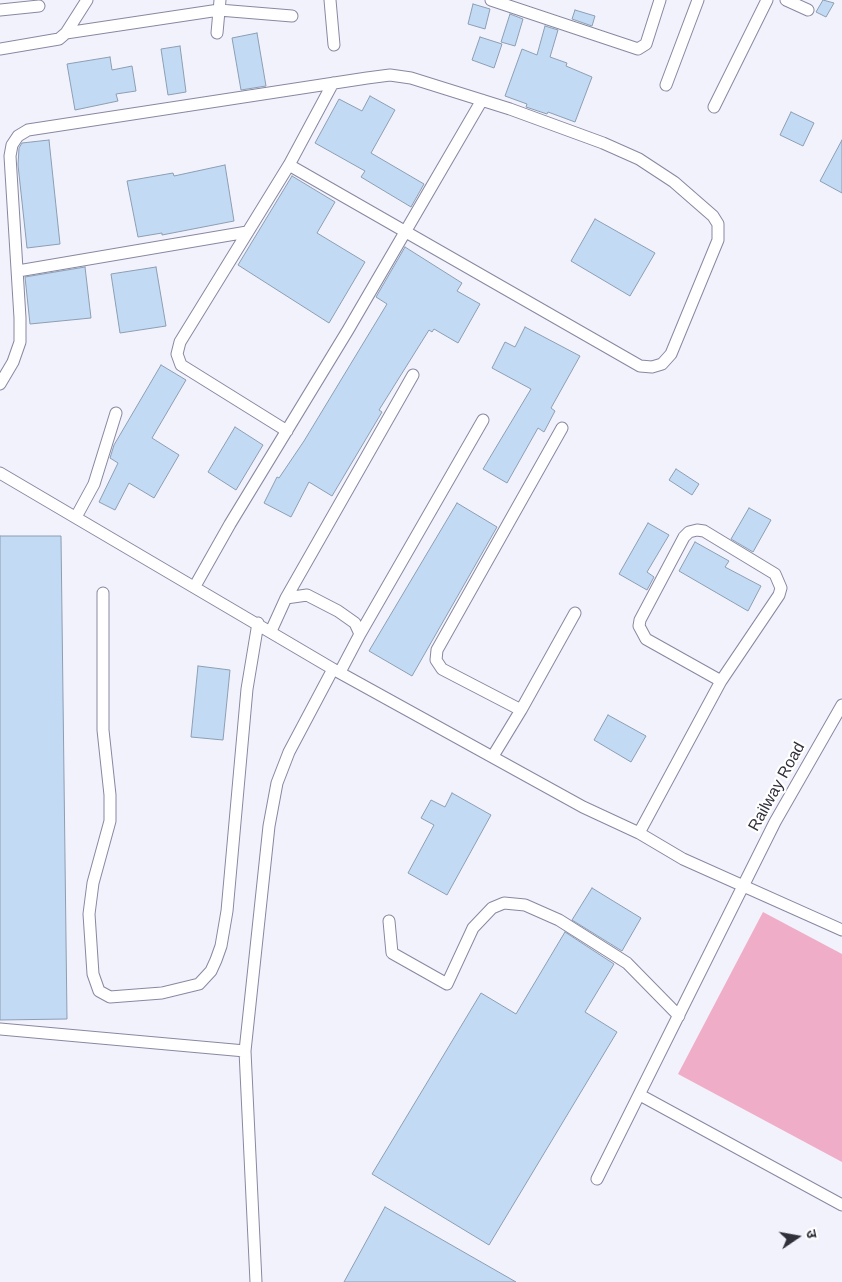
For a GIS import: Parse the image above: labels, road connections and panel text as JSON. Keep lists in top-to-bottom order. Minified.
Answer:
{"streets":{"street":["Railway Road"]},"north":"right"}
